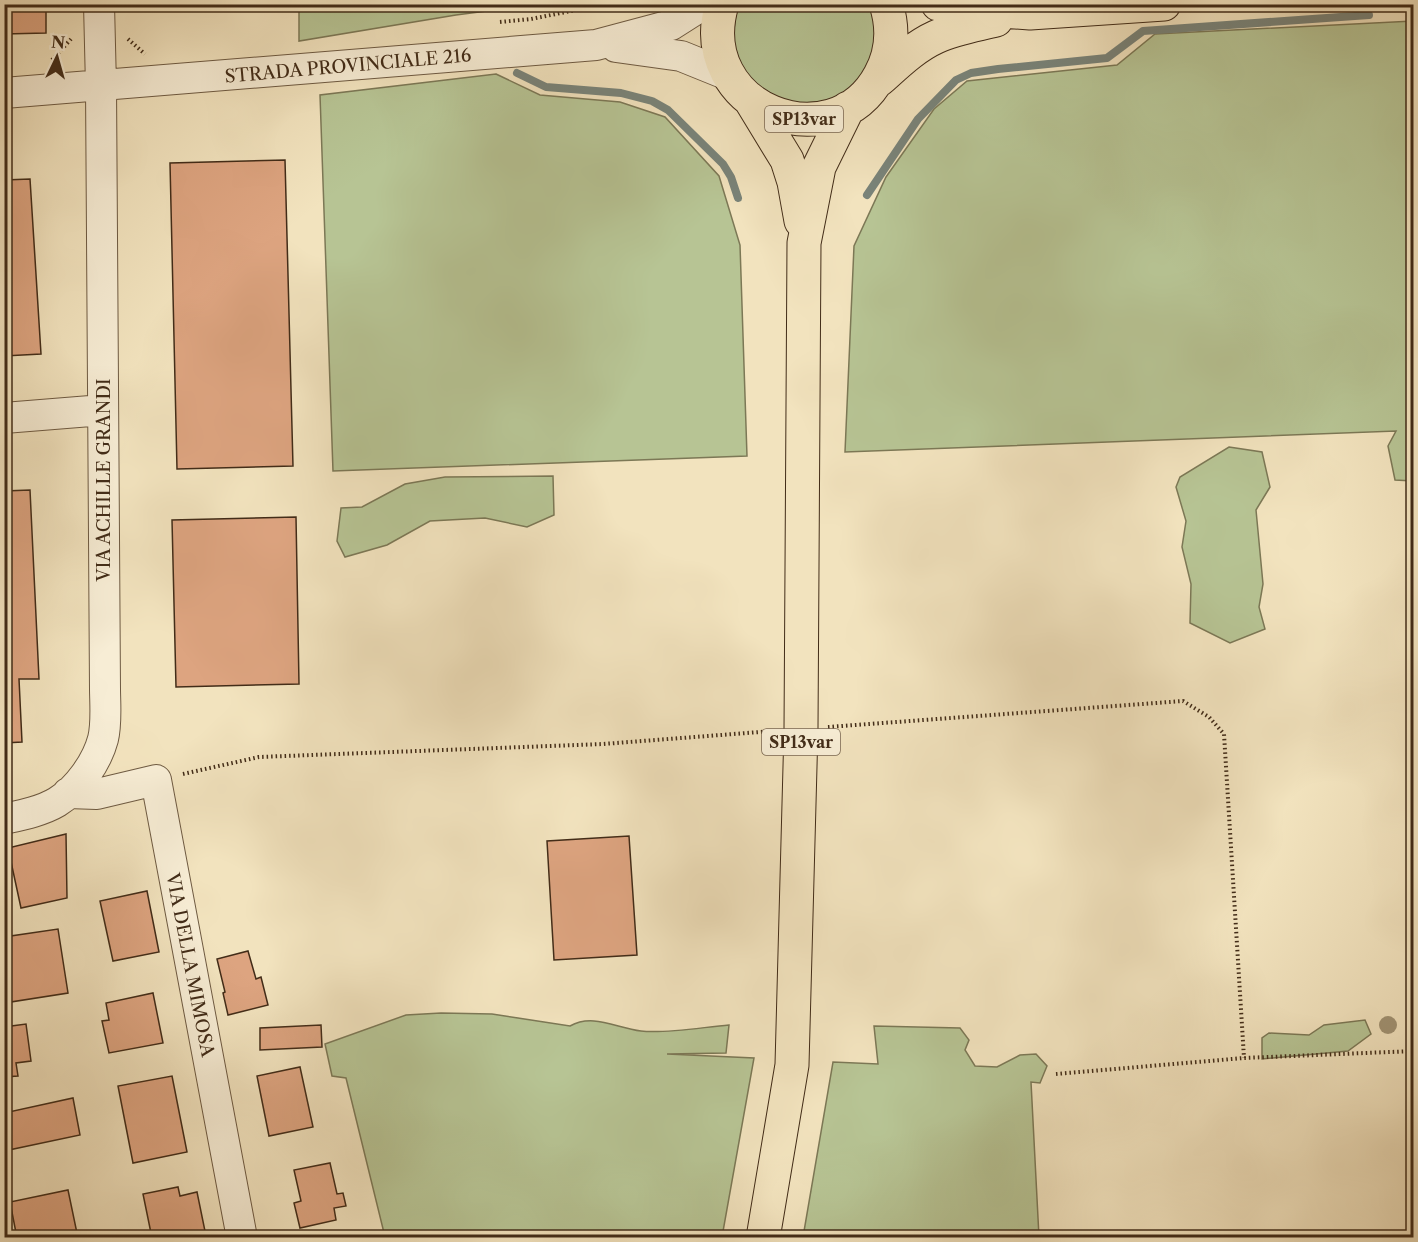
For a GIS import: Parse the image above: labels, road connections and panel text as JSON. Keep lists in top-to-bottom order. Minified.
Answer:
{"streets":{"main road":["SP13var"],"street":["STRADA PROVINCIALE 216","VIA ACHILLE GRANDI","VIA DELLA MIMOSA"]},"crossings":[["STRADA PROVINCIALE 216","SP13var"],["STRADA PROVINCIALE 216","VIA ACHILLE GRANDI"]],"north":"top"}
